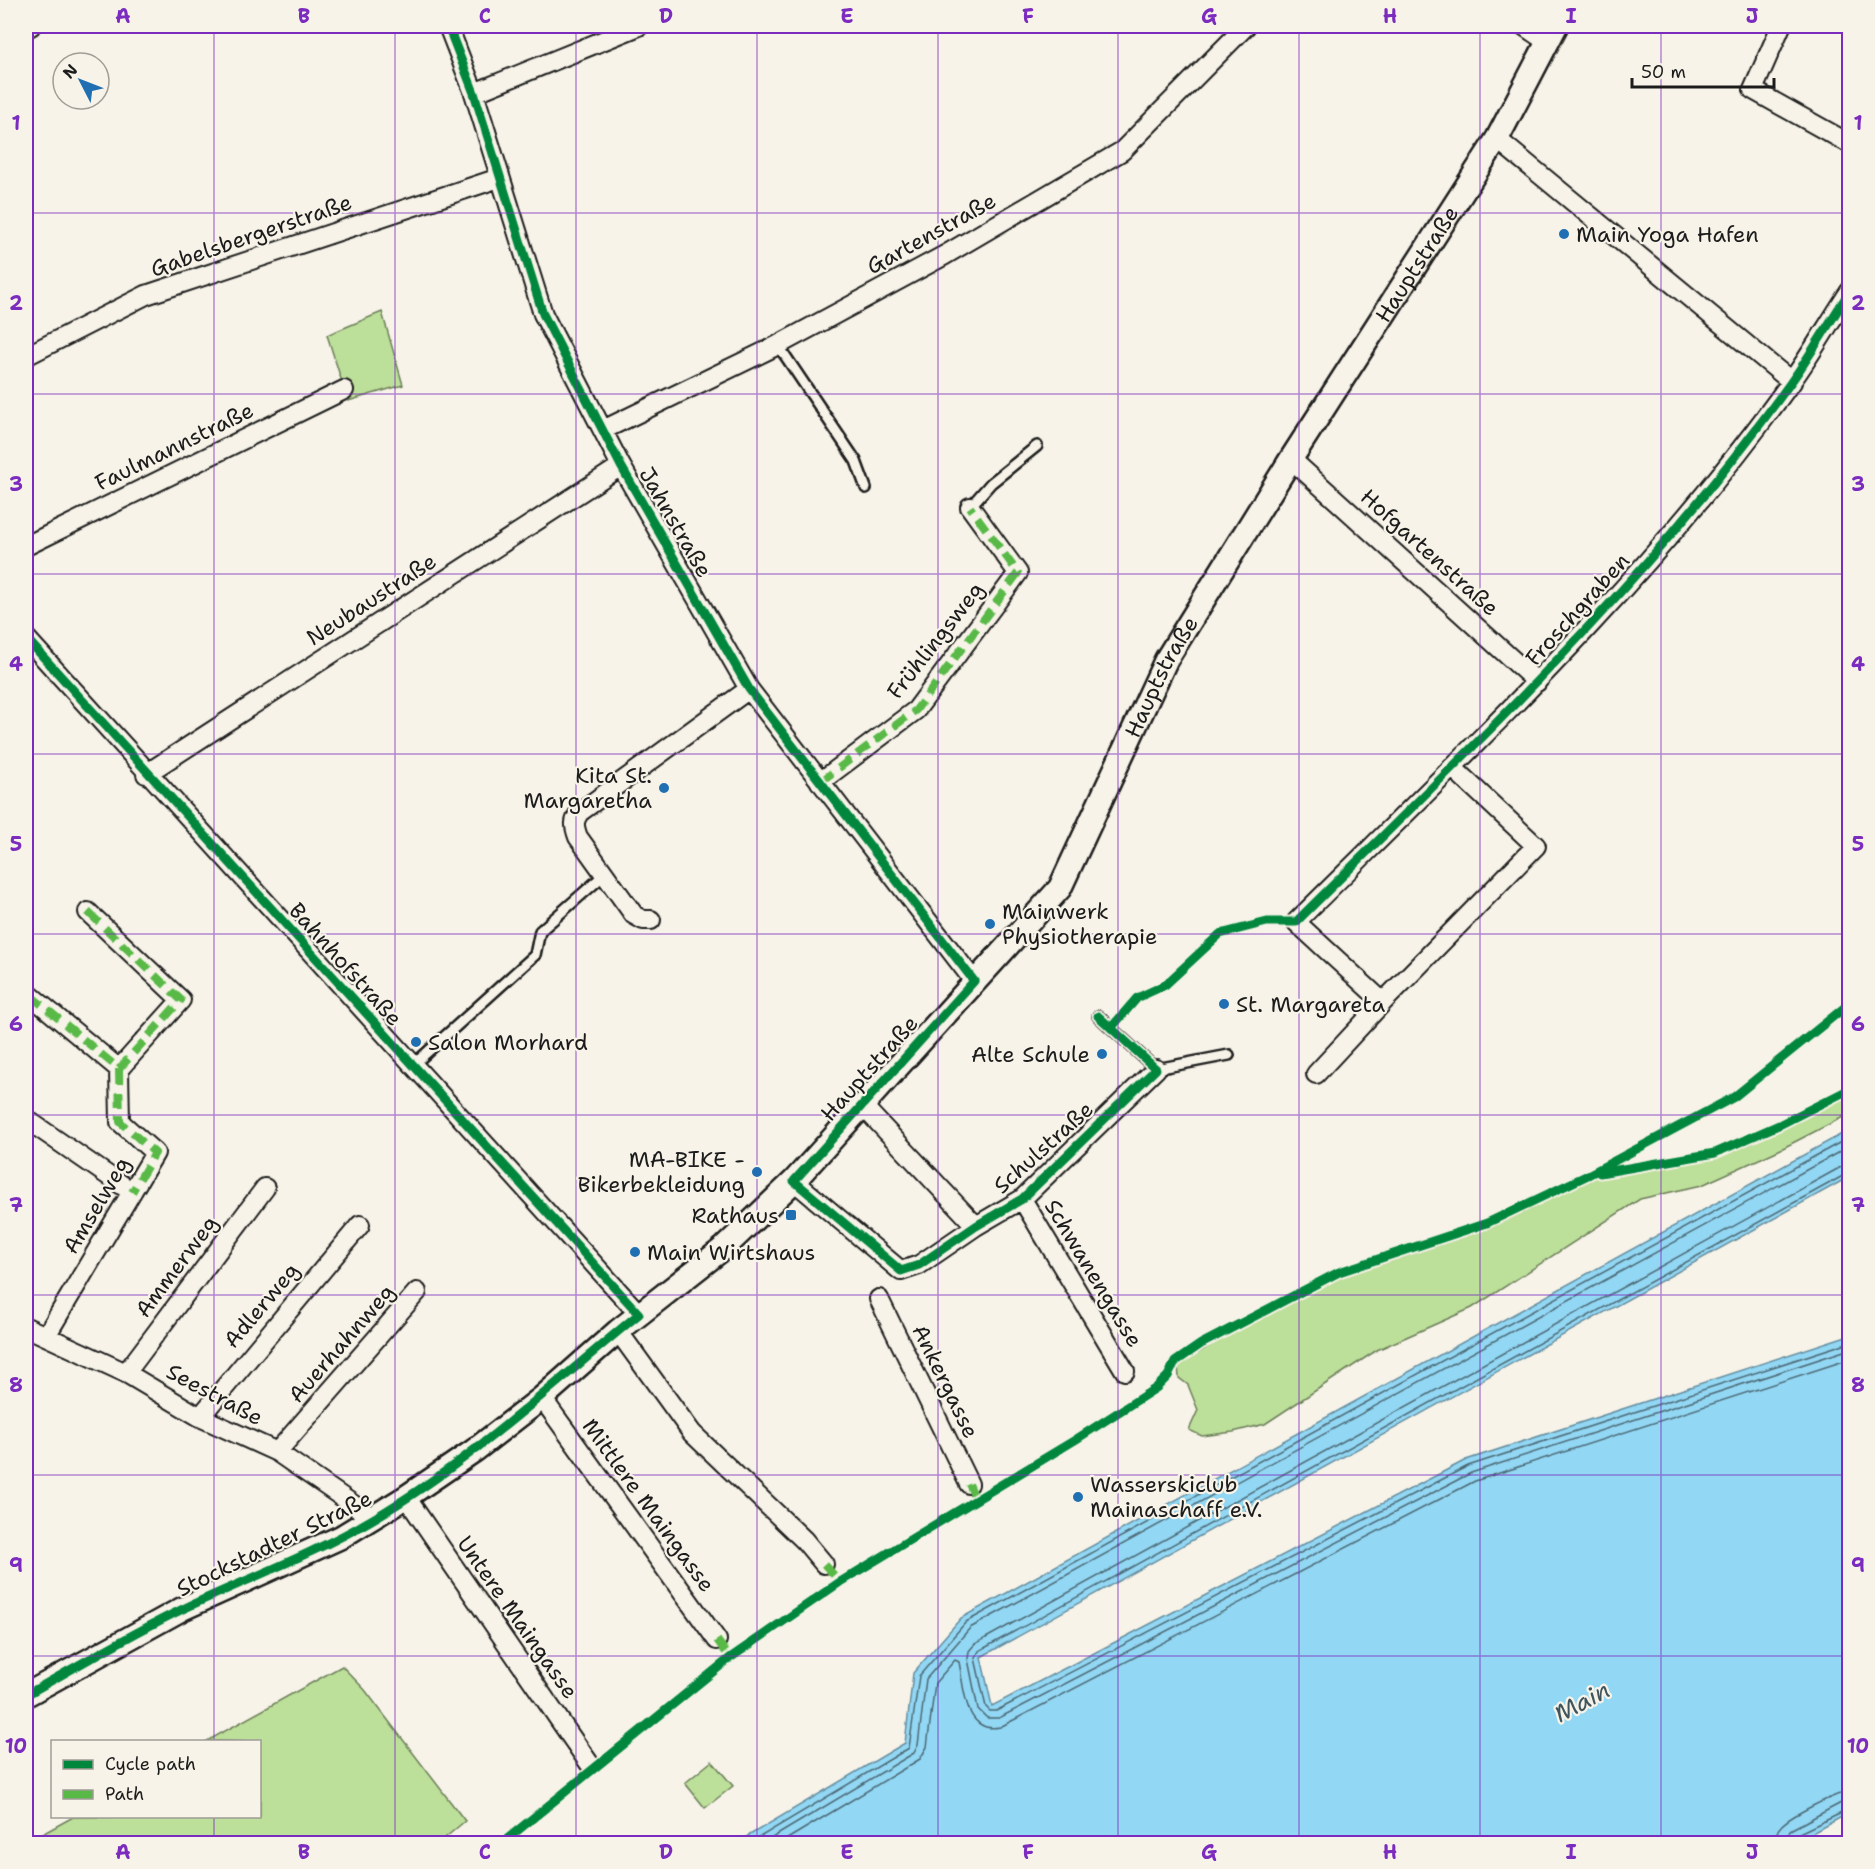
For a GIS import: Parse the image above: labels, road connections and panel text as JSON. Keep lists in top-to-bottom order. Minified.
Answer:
{"streets":{"street":["Gartenstraße","Gabelsbergerstraße","Hauptstraße","Faulmannstraße","Jahnstraße","Hofgartenstraße","Neubaustraße","Froschgraben","Frühlingsweg","Bahnhofstraße","Schulstraße","Amselweg","Ammerweg","Schwanengasse","Adlerweg","Auerhahnweg","Ankergasse","Seestraße","Mittlere Maingasse","Stockstadter Straße","Untere Maingasse"]},"crossings":[["Gartenstraße","Jahnstraße"],["Gabelsbergerstraße","Jahnstraße"],["Hauptstraße","Jahnstraße"],["Hauptstraße","Hofgartenstraße"],["Hauptstraße","Bahnhofstraße"],["Hauptstraße","Schulstraße"],["Hauptstraße","Stockstadter Straße"],["Jahnstraße","Neubaustraße"],["Jahnstraße","Frühlingsweg"],["Hofgartenstraße","Froschgraben"],["Neubaustraße","Bahnhofstraße"],["Bahnhofstraße","Stockstadter Straße"],["Schulstraße","Schwanengasse"],["Amselweg","Seestraße"],["Ammerweg","Seestraße"],["Adlerweg","Seestraße"],["Auerhahnweg","Seestraße"],["Seestraße","Stockstadter Straße"],["Mittlere Maingasse","Stockstadter Straße"],["Stockstadter Straße","Untere Maingasse"]],"water":["Main"],"places":{"other":["Main Yoga Hafen","Kita St. Margaretha","Mainwerk Physiotherapie","St. Margareta","Salon Morhard","Alte Schule","MA-BIKE - Bikerbekleidung","Main Wirtshaus","Wasserskiclub Mainaschaff e.V."],"transit":["Rathaus"]},"legend":["Cycle path","Path"],"scale_bar":"50 m","north":"top left","grid":{"columns":["A","B","C","D","E","F","G","H","I","J"],"rows":["1","2","3","4","5","6","7","8","9","10"]}}
